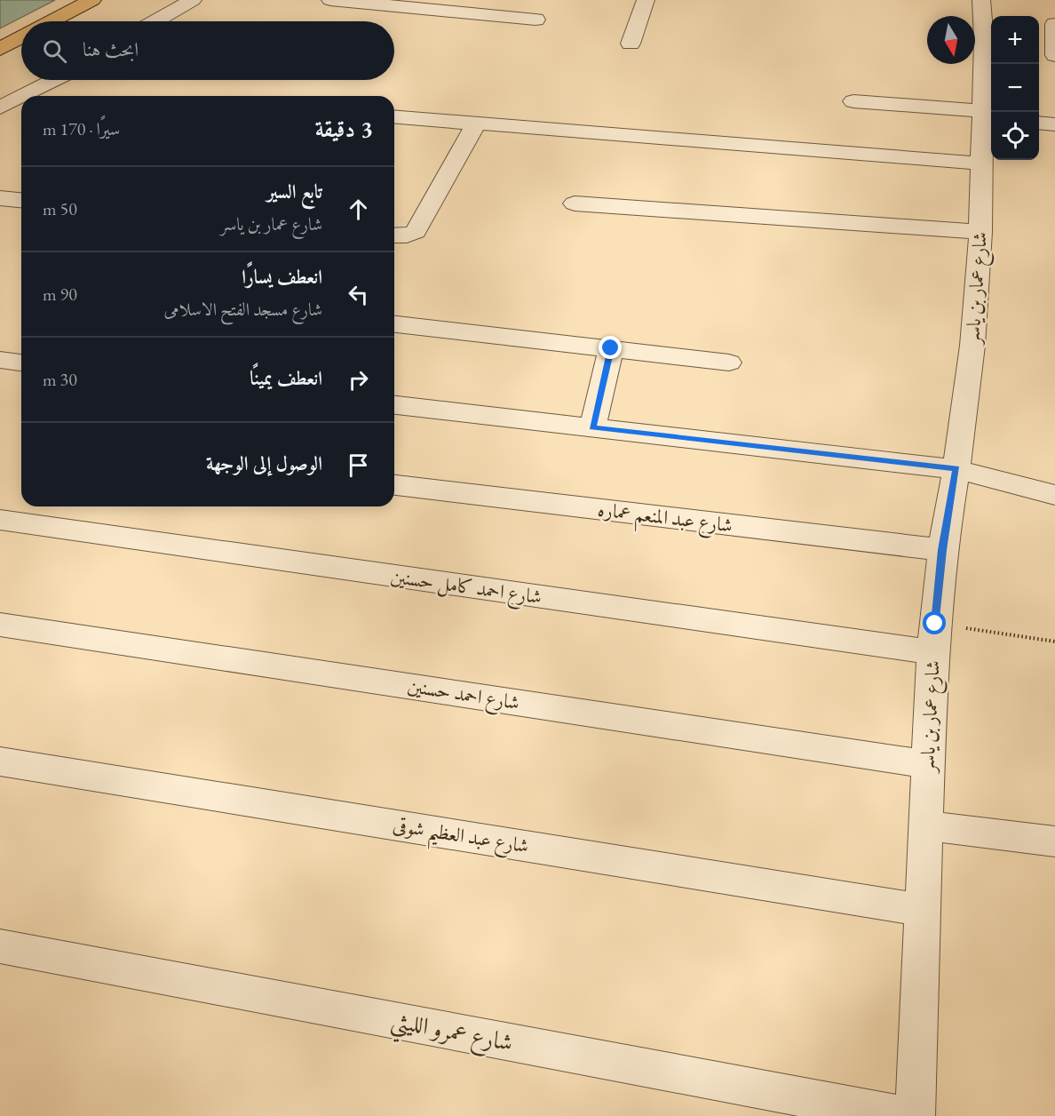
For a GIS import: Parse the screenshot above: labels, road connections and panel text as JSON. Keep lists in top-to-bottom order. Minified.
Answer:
{"streets":{"street":["شارع عمار بن ياسر","شارع عبد المنعم عماره","شارع احمد كامل حسنين","شارع احمد حسنين","شارع عبد العظيم شوقى","شارع عمرو الليثي"]},"crossings":[["شارع عمار بن ياسر","شارع عبد المنعم عماره"],["شارع عمار بن ياسر","شارع احمد كامل حسنين"],["شارع عمار بن ياسر","شارع احمد حسنين"],["شارع عمار بن ياسر","شارع عبد العظيم شوقى"]],"north":"bottom","page":{"map_buttons":["+","−"],"search":"ابحث هنا","heading":["3 دقيقة","سيرًا · 170 m"],"list":[["تابع السير","شارع عمار بن ياسر","50 m"],["انعطف يسارًا","شارع مسجد الفتح الاسلامى","90 m"],["انعطف يمينًا","30 m"],"الوصول إلى الوجهة"]}}
